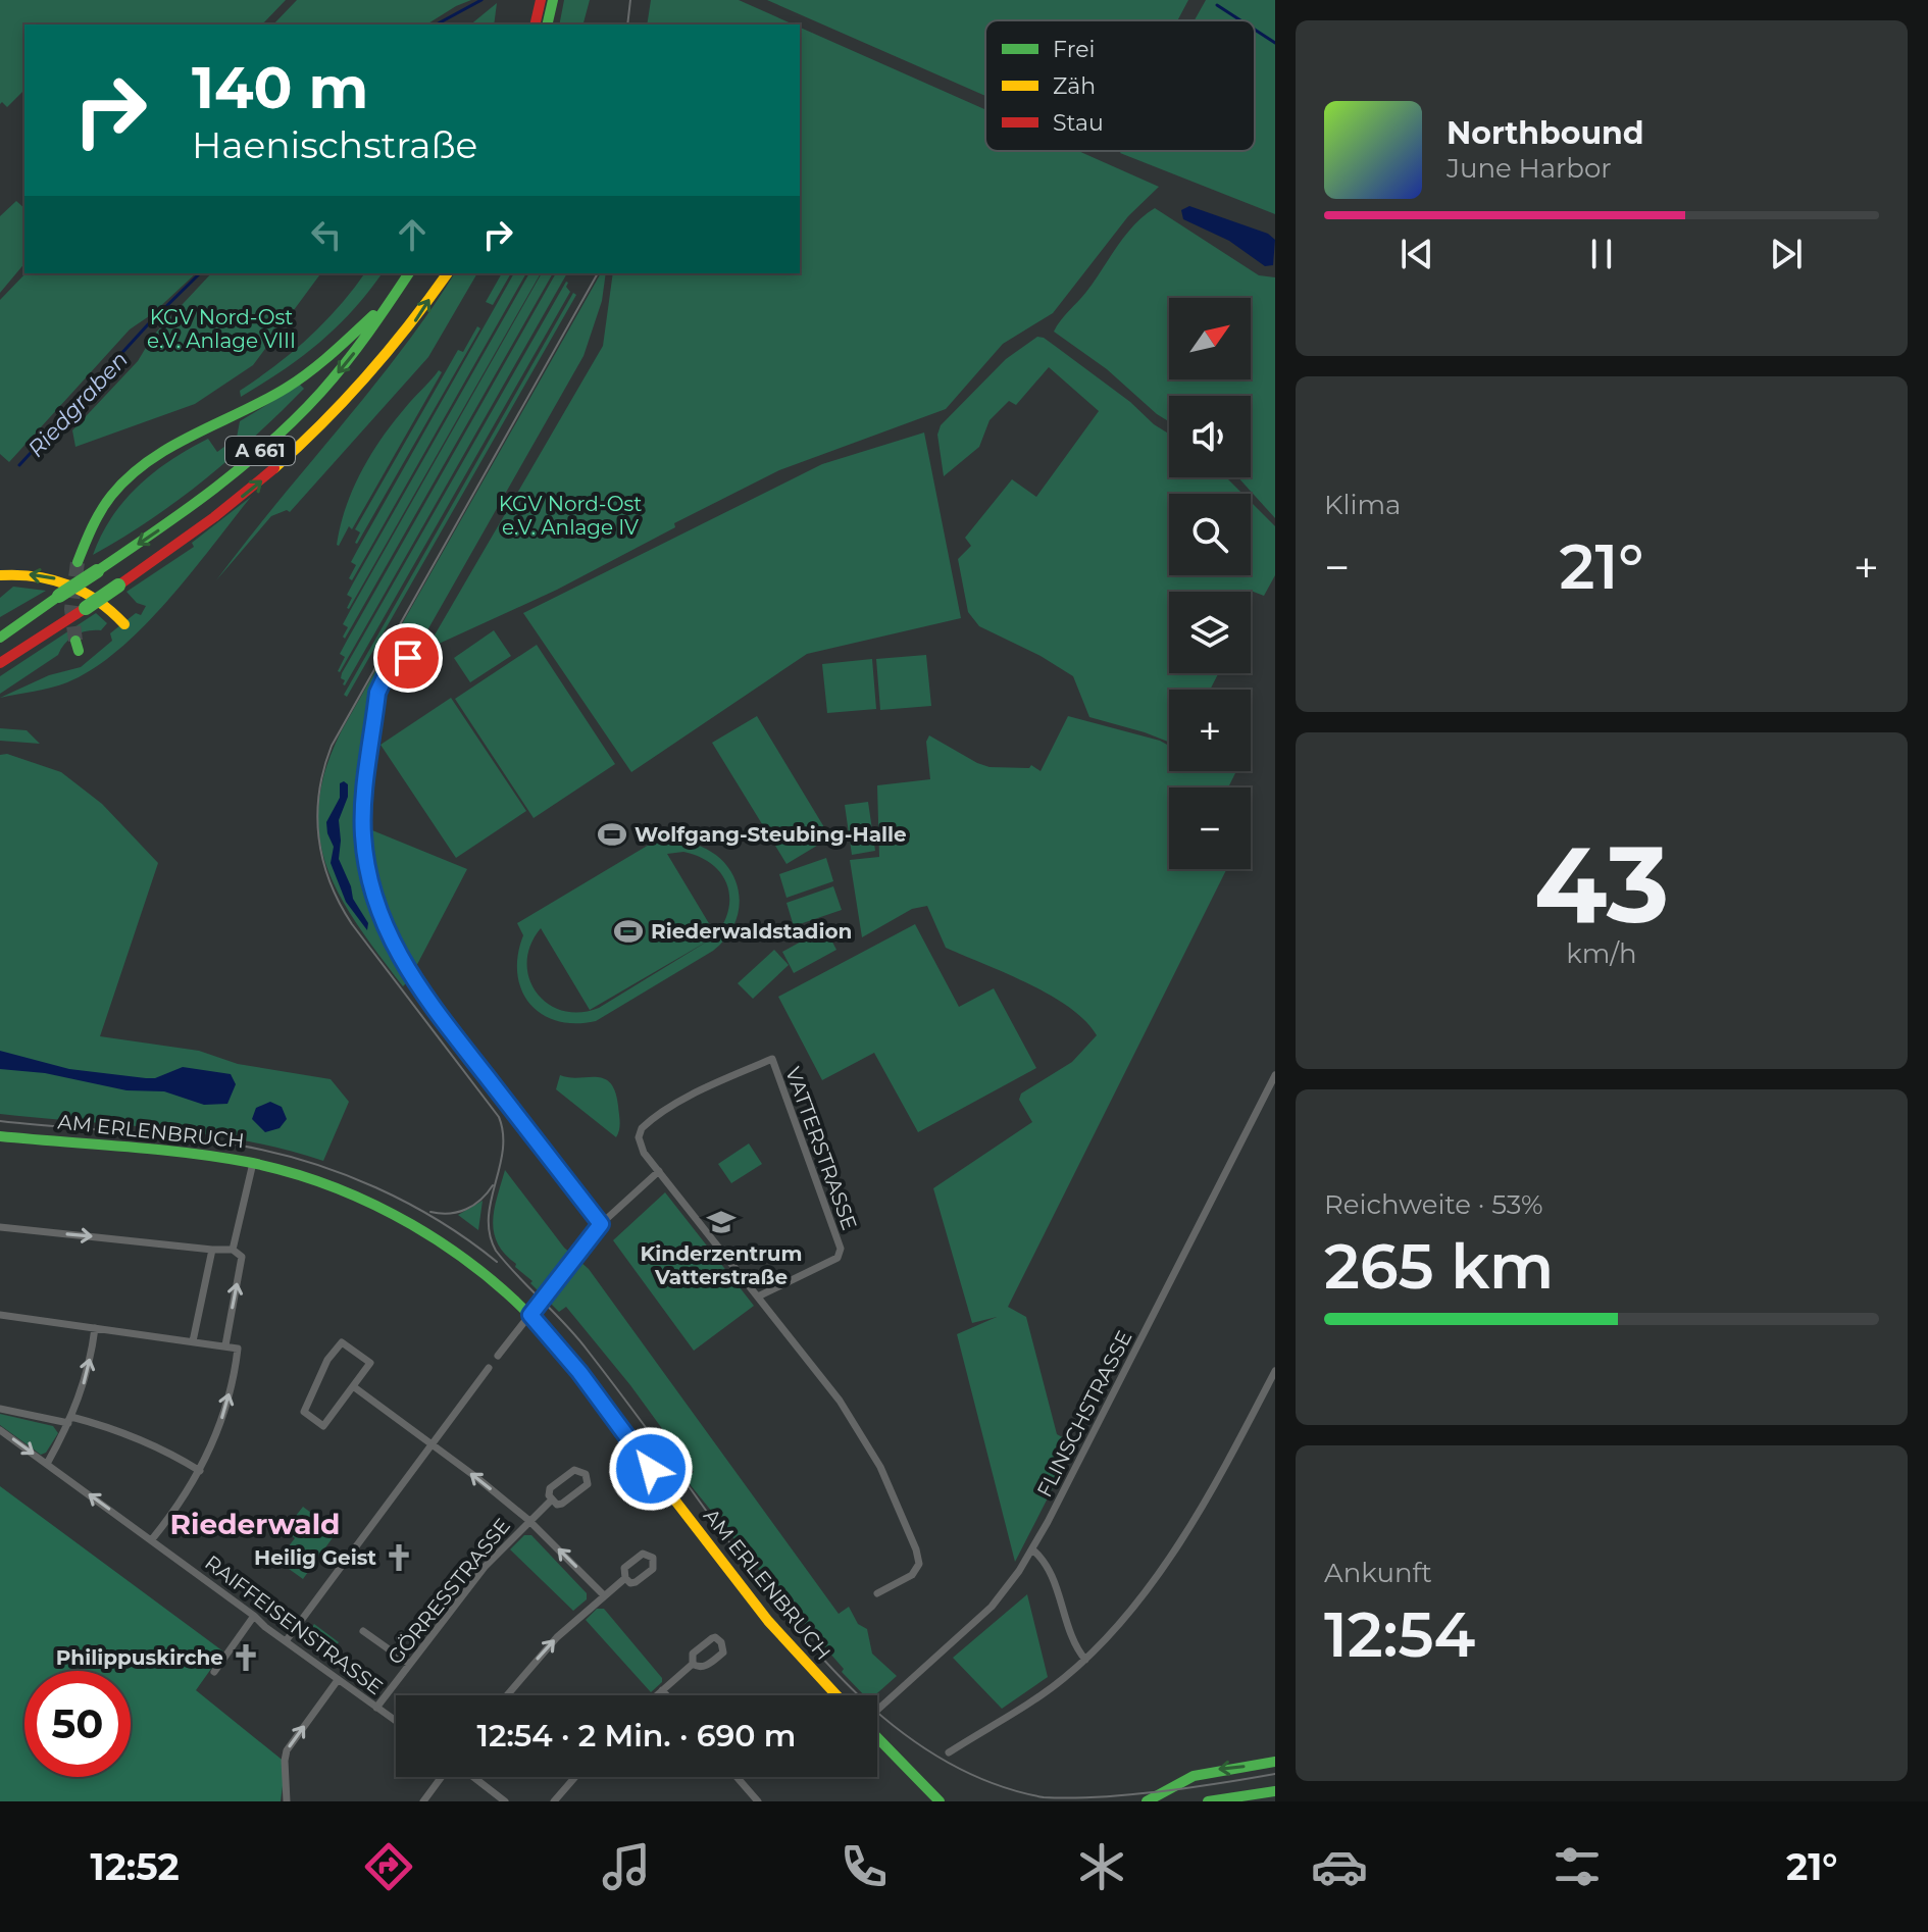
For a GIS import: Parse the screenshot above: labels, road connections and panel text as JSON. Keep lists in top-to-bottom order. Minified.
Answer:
{"streets":{"main road":["A 661","AM ERLENBRUCH"],"street":["VATTERSTRASSE","FLINSCHSTRASSE","GÖRRESSTRASSE","RAIFFEISENSTRASSE"]},"crossings":[["GÖRRESSTRASSE","RAIFFEISENSTRASSE"]],"districts":["Riederwald"],"water":["Riedgraben"],"parks":["KGV Nord-Ost e.V. Anlage VIII","KGV Nord-Ost e.V. Anlage IV"],"places":{"sports":["Wolfgang-Steubing-Halle","Riederwaldstadion"],"school or university":["Kinderzentrum Vatterstraße"],"church":["Heilig Geist","Philippuskirche"]},"legend":["Frei","Zäh","Stau"],"north":"top right","page":{"turn":["140 m","Haenischstraße"],"song":["Northbound","June Harbor"],"map_buttons":["+","−"],"tile":["Klima",["43","km/h"],["Reichweite · 53%","265 km"],["Ankunft","12:54"]],"heat":["−","21°","+"],"limit":"50","trip":"12:54 · 2 Min. · 690 m","tabs":["12:52","21°"]}}
